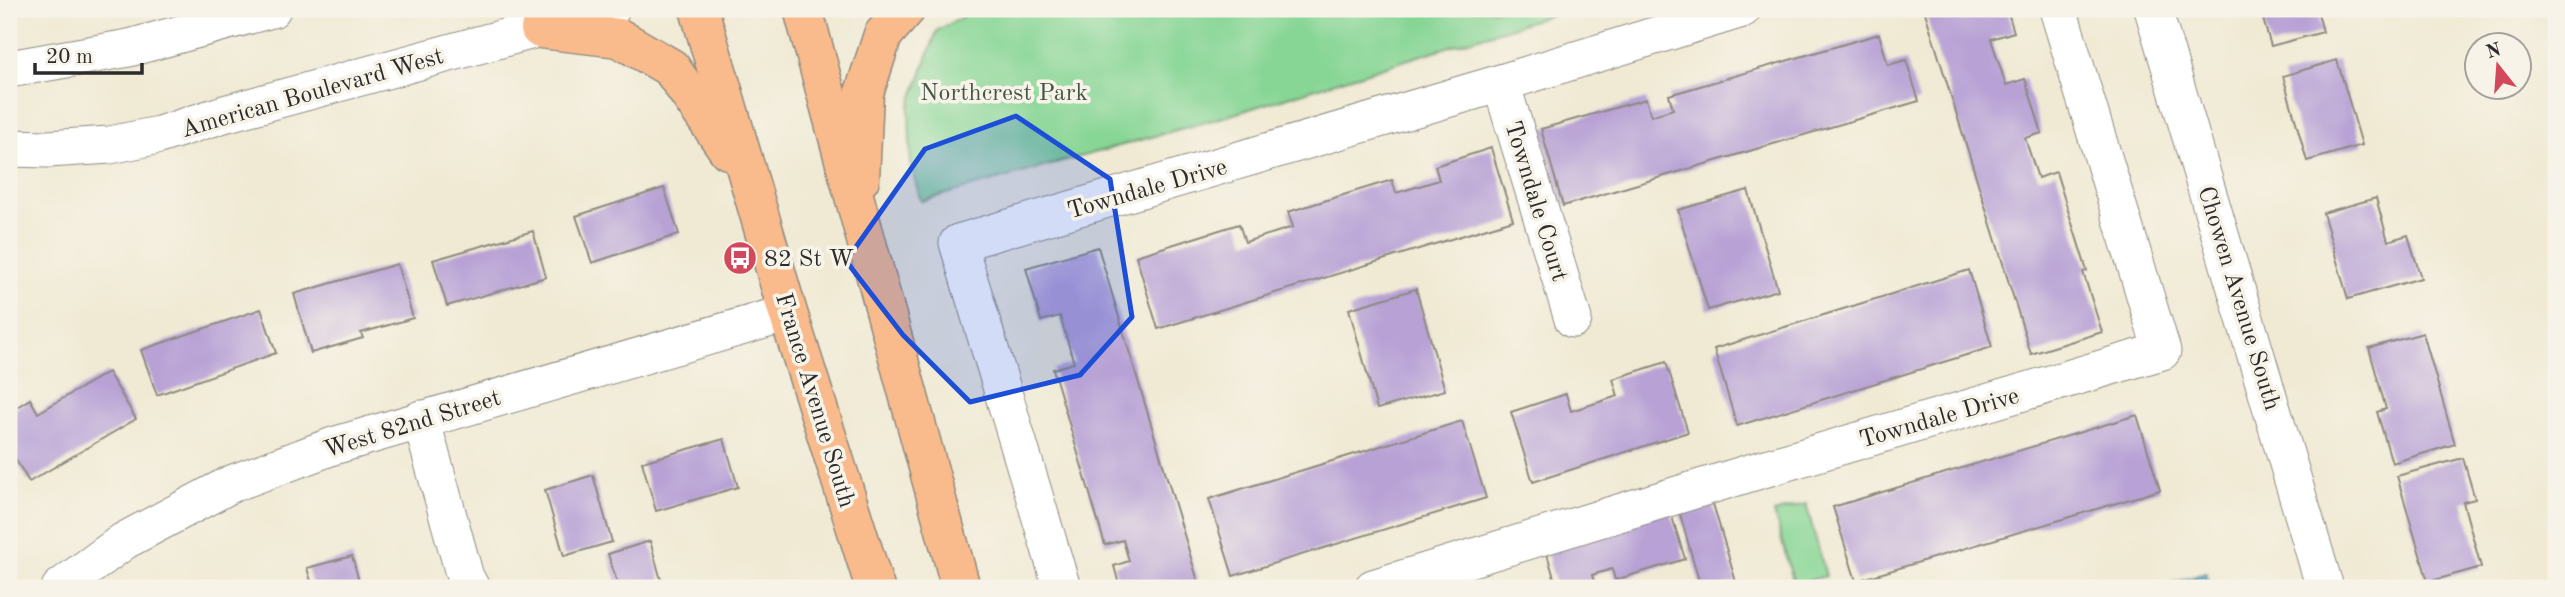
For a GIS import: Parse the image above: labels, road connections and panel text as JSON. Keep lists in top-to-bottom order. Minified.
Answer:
{"streets":{"main road":["France Avenue South"],"street":["American Boulevard West","Towndale Drive","Towndale Court","Chowen Avenue South","West 82nd Street"]},"crossings":[["Towndale Drive","Towndale Court"],["France Avenue South","West 82nd Street"]],"parks":["Northcrest Park"],"places":{"bus stop":["82 St W"]},"scale_bar":"20 m","north":"top"}
